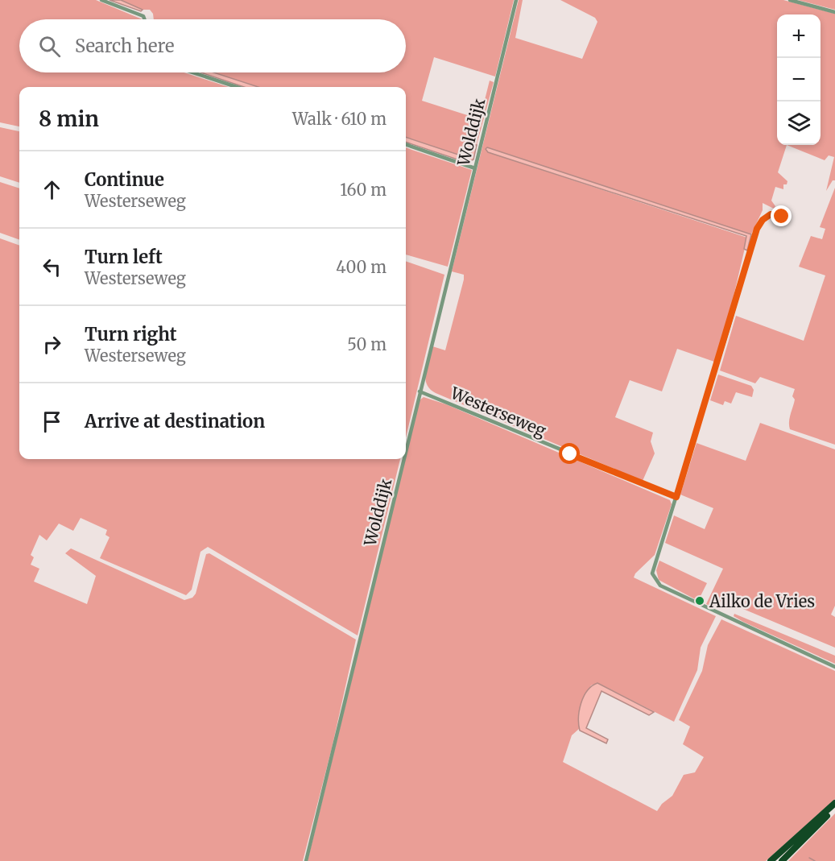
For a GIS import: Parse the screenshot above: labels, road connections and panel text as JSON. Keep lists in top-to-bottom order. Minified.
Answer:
{"streets":{"street":["Wolddijk","Westerseweg"]},"crossings":[["Wolddijk","Westerseweg"]],"places":["Ailko de Vries"],"page":{"map_buttons":["+","−"],"search":"Search here","heading":["8 min","Walk · 610 m"],"list":[["Continue","Westerseweg","160 m"],["Turn left","Westerseweg","400 m"],["Turn right","Westerseweg","50 m"],"Arrive at destination"]}}
